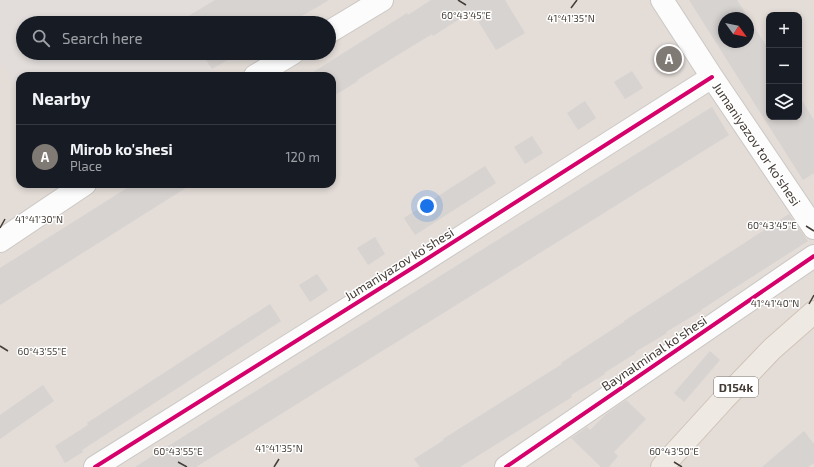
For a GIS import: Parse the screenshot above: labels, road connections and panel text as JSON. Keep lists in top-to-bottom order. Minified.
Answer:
{"streets":{"main road":["D154k"],"street":["Jumaniyazov tor ko'shesi","Jumaniyazov ko'shesi","Baynalminal ko'shesi"]},"crossings":[["Jumaniyazov tor ko'shesi","Jumaniyazov ko'shesi"]],"north":"bottom right","page":{"map_buttons":["+","−"],"search":"Search here","pins":"A","heading":"Nearby","list":[{"mark":"A","name":"Mirob ko'shesi","note":"Place","value":"120 m"}]},"coordinates":["60°43'45\"E","41°41'35\"N","41°41'30\"N","41°41'40\"N","60°43'55\"E","60°43'50\"E"]}
